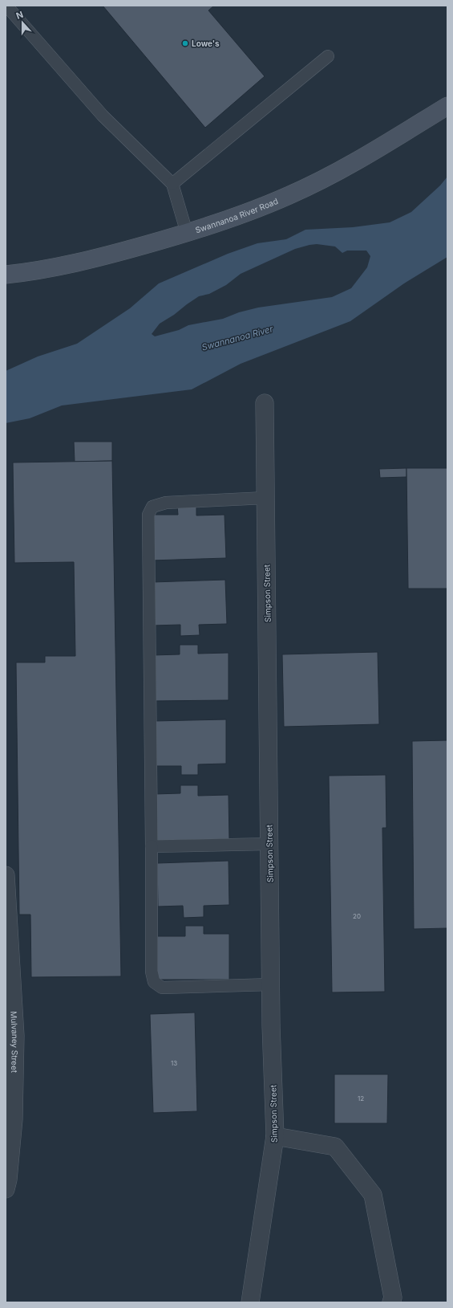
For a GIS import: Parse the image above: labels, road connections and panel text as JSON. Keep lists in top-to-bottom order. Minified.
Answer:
{"streets":{"main road":["Swannanoa River Road"],"street":["Simpson Street","Mulvaney Street"]},"water":["Swannanoa River"],"places":["Lowe's"],"house_numbers":["20","13","12"],"north":"top"}
